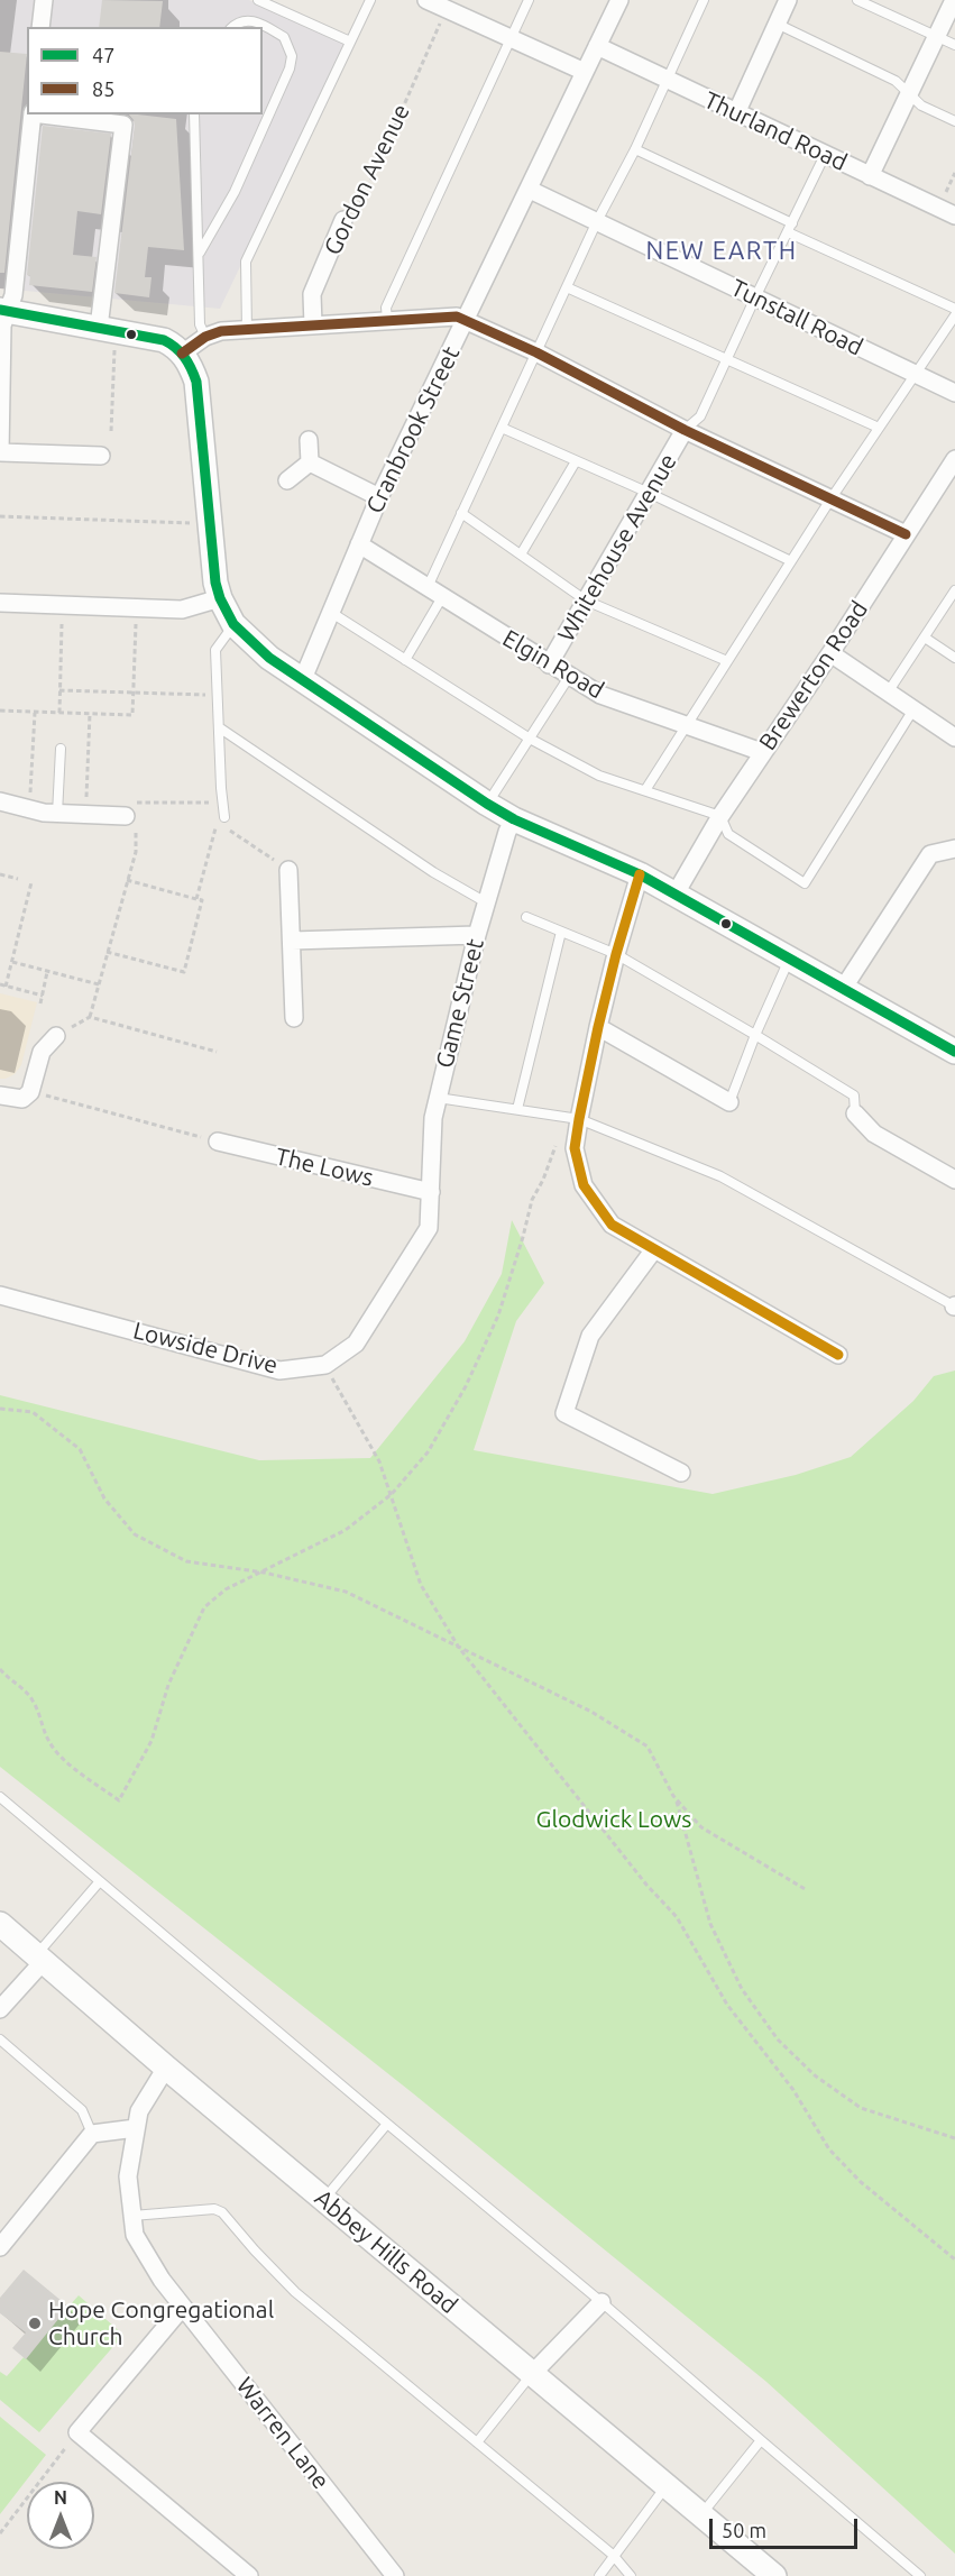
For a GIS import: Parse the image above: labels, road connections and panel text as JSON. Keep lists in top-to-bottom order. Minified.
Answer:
{"streets":{"street":["Thurland Road","Gordon Avenue","Tunstall Road","Cranbrook Street","Whitehouse Avenue","Elgin Road","Brewerton Road","Game Street","The Lows","Lowside Drive","Abbey Hills Road","Warren Lane"]},"crossings":[["Thurland Road","Cranbrook Street"],["Tunstall Road","Cranbrook Street"],["Cranbrook Street","Elgin Road"],["Whitehouse Avenue","Elgin Road"],["Elgin Road","Brewerton Road"],["Game Street","The Lows"],["Game Street","Lowside Drive"],["The Lows","Lowside Drive"],["Abbey Hills Road","Warren Lane"]],"districts":["NEW EARTH"],"parks":["Glodwick Lows"],"places":["Hope Congregational Church"],"lines":["transit line 47","transit line 85"],"legend":["47","85"],"scale_bar":"50 m","north":"top"}
